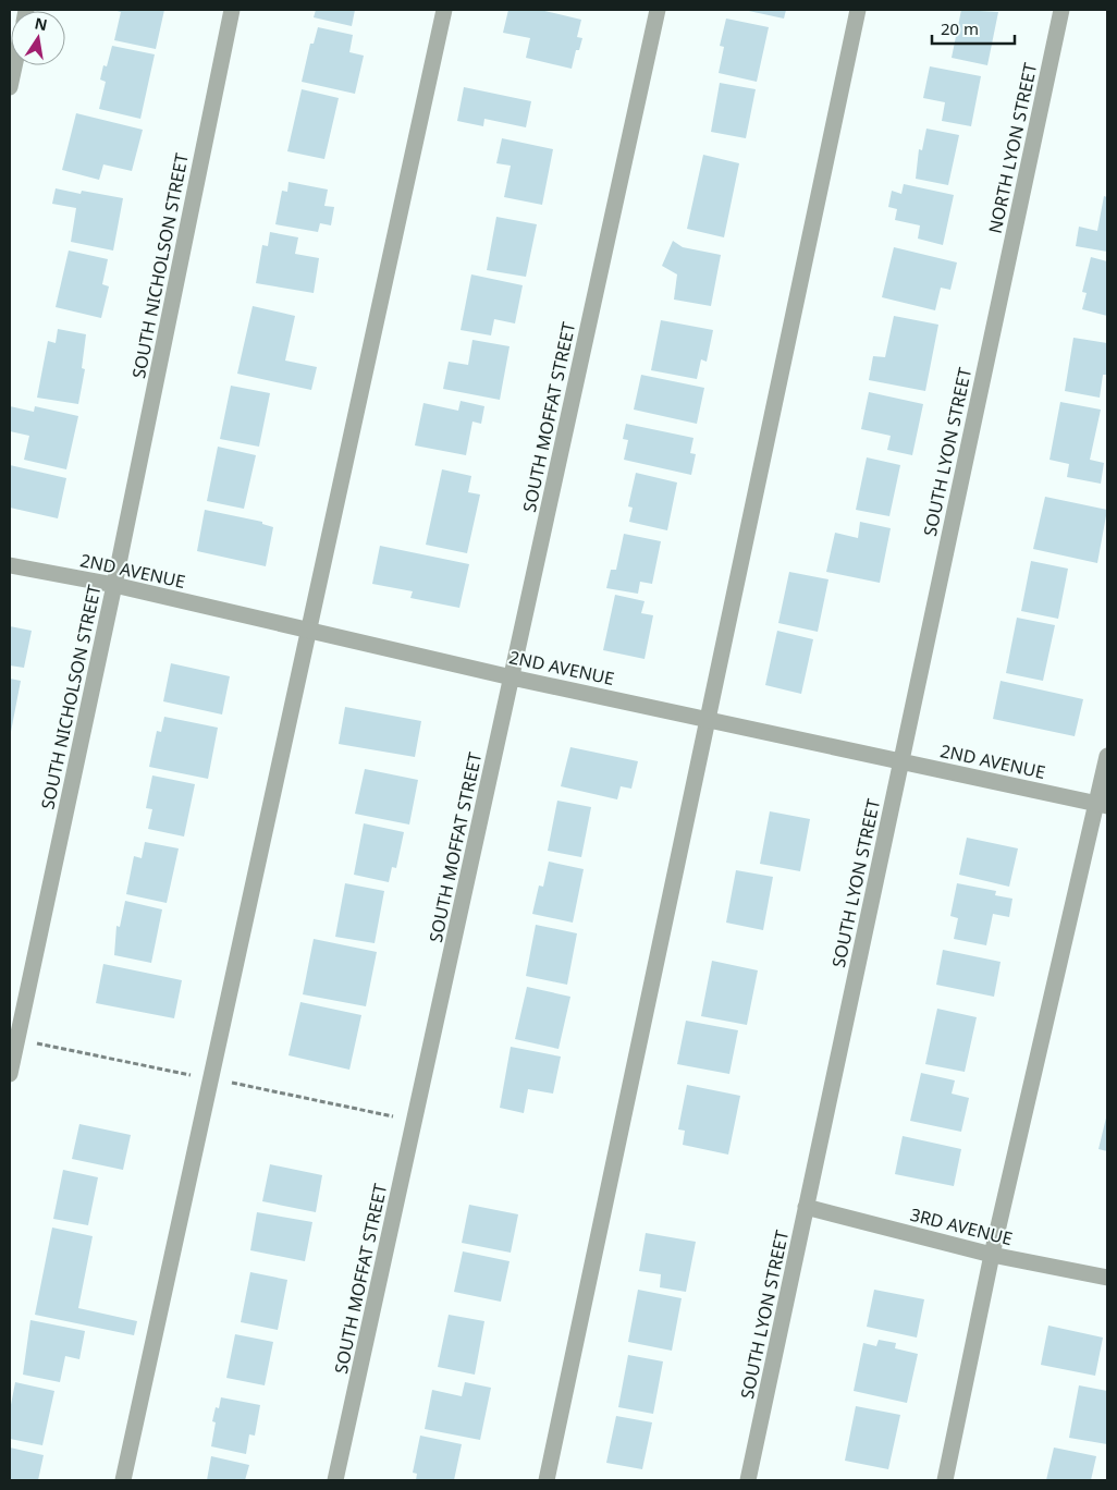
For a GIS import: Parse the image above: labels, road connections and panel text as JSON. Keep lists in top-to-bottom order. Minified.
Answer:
{"streets":{"street":["NORTH LYON STREET","SOUTH NICHOLSON STREET","SOUTH MOFFAT STREET","SOUTH LYON STREET","2ND AVENUE","3RD AVENUE"]},"crossings":[["NORTH LYON STREET","SOUTH LYON STREET"],["SOUTH NICHOLSON STREET","2ND AVENUE"],["SOUTH MOFFAT STREET","2ND AVENUE"],["SOUTH LYON STREET","2ND AVENUE"],["SOUTH LYON STREET","3RD AVENUE"]],"scale_bar":"20 m","north":"top"}
